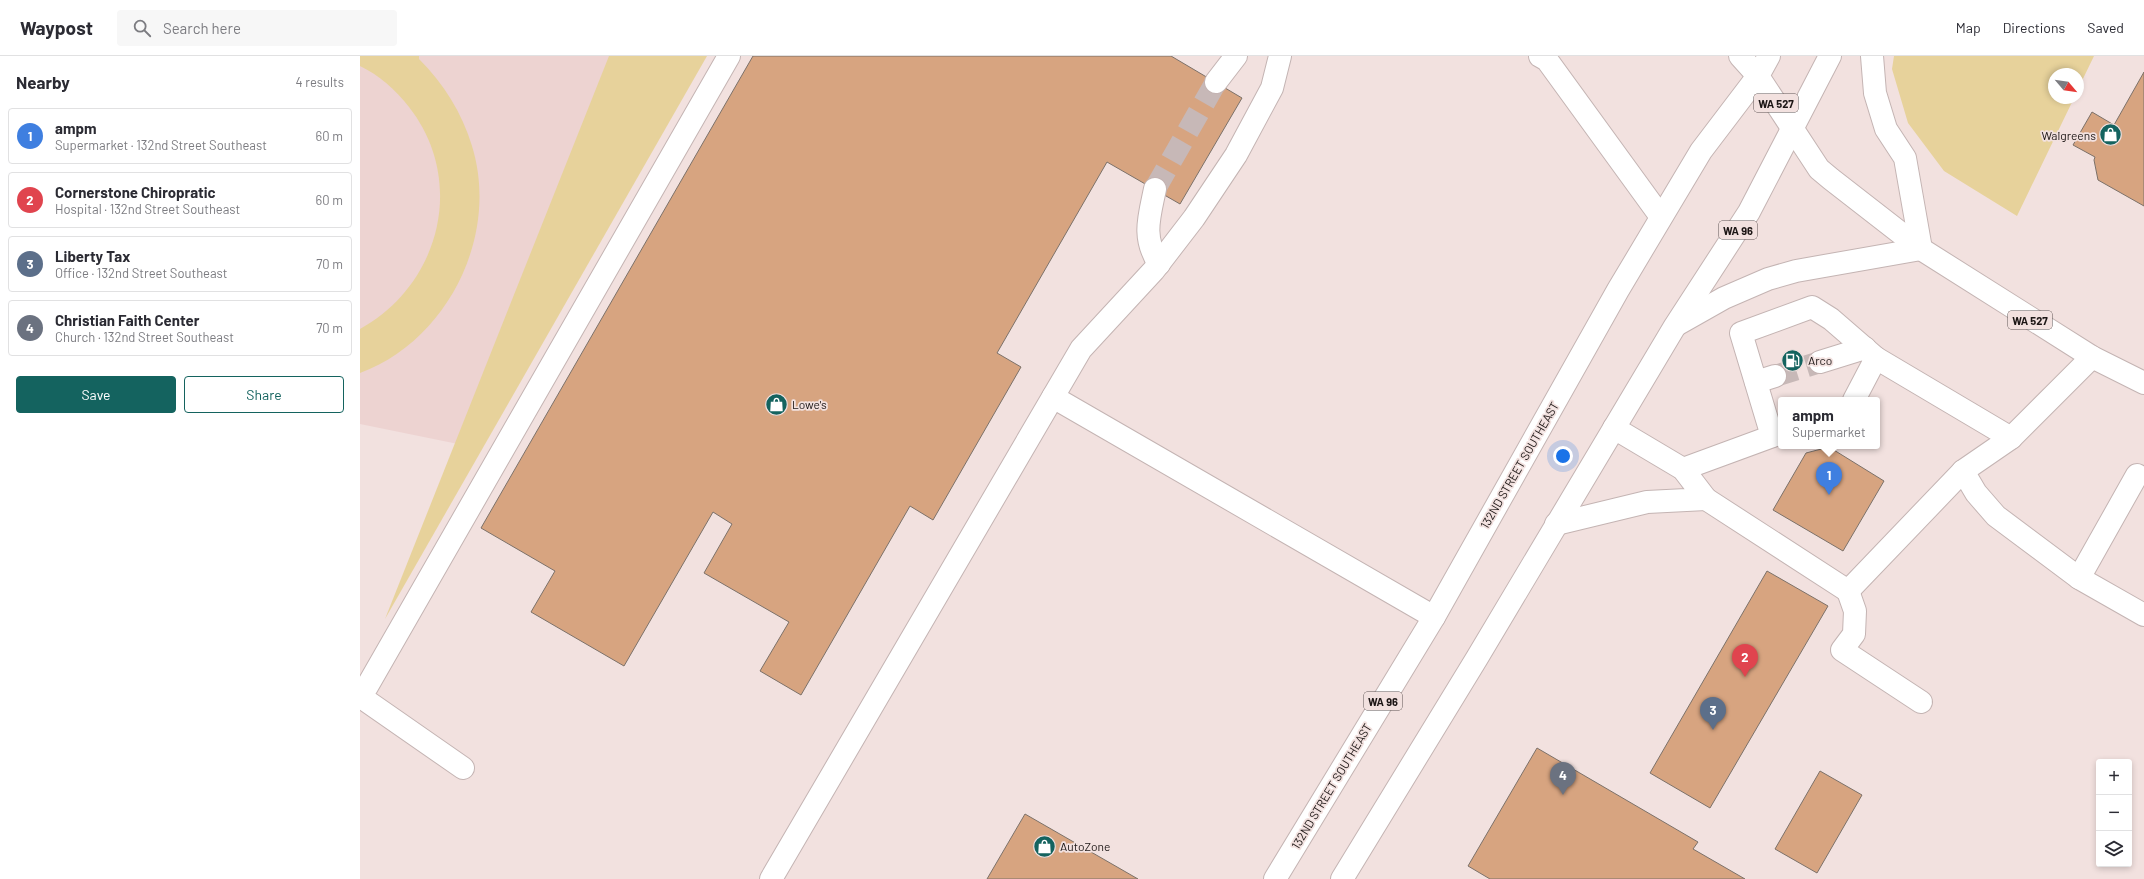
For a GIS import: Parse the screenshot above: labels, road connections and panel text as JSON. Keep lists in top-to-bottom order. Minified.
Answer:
{"streets":{"main road":["WA 527","WA 96","132ND STREET SOUTHEAST"]},"crossings":[["WA 527","WA 96"],["WA 527","132ND STREET SOUTHEAST"]],"places":{"shop":["Walgreens","Lowe's","AutoZone"],"fuel station":["Arco"]},"north":"bottom right","page":{"header":"Waypost","search":"Search here","nav":["Map","Directions","Saved"],"heading":["Nearby","4 results"],"list":[{"mark":"1","name":"ampm","note":"Supermarket · 132nd Street Southeast","value":"60 m"},{"mark":"2","name":"Cornerstone Chiropratic","note":"Hospital · 132nd Street Southeast","value":"60 m"},{"mark":"3","name":"Liberty Tax","note":"Office · 132nd Street Southeast","value":"70 m"},{"mark":"4","name":"Christian Faith Center","note":"Church · 132nd Street Southeast","value":"70 m"}],"buttons":["Save","Share"],"popup":["ampm","Supermarket"],"pins":["1","2","3","4"],"map_buttons":["+","−"]}}
